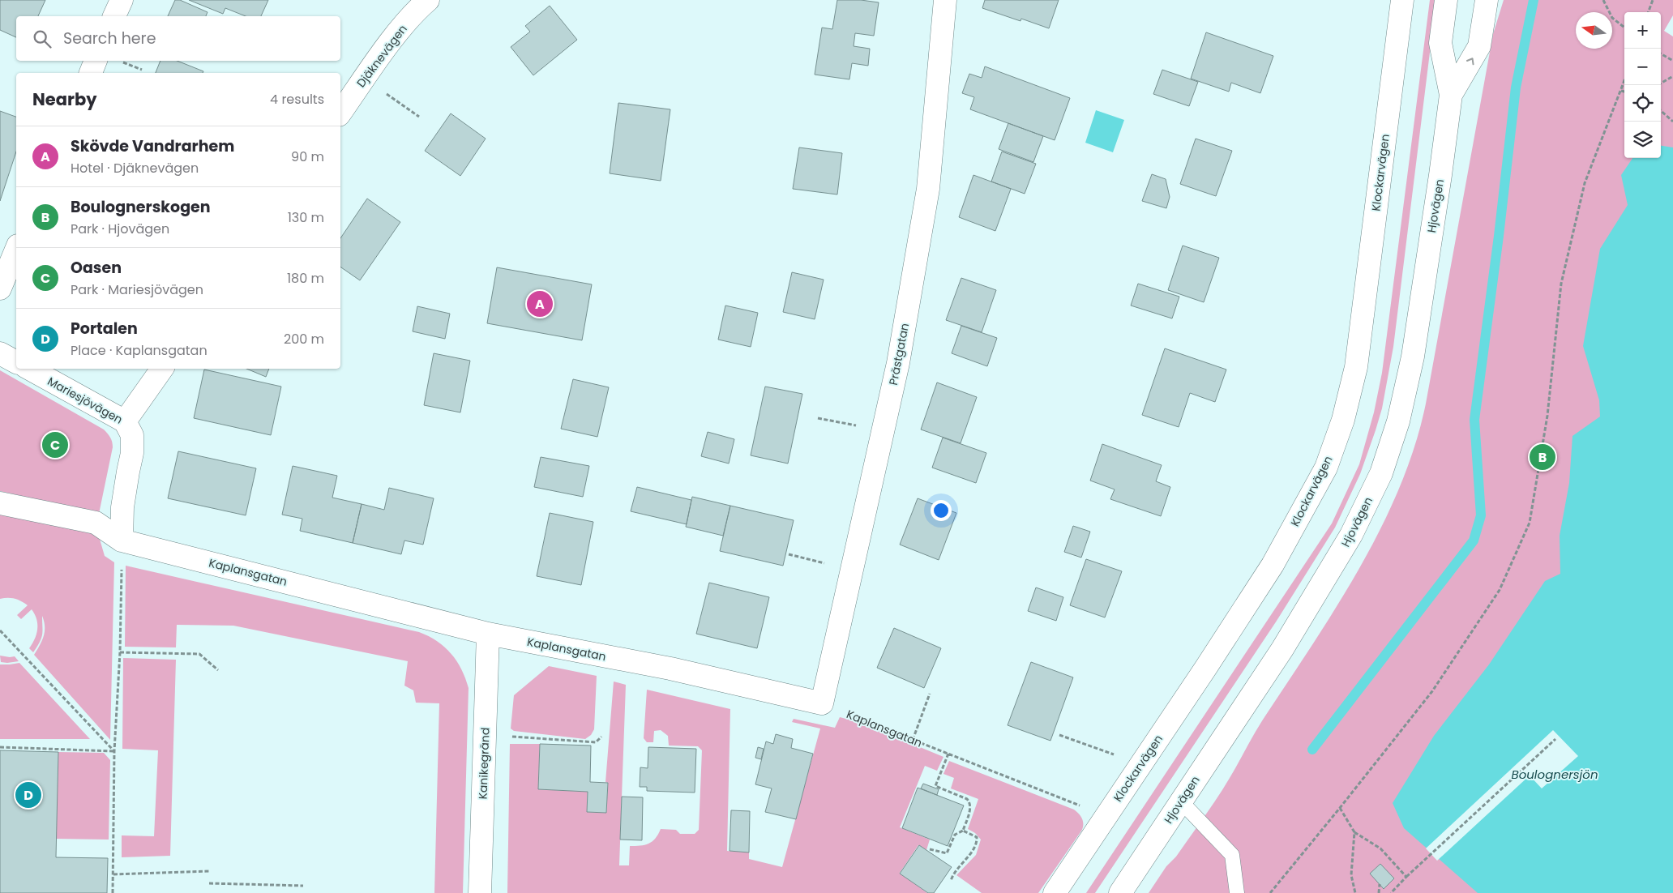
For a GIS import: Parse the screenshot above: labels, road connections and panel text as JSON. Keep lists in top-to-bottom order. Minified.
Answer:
{"streets":{"street":["Djäknevägen","Klockarvägen","Hjovägen","Prästgatan","Mariesjövägen","Kaplansgatan","Kanikegränd"]},"crossings":[["Klockarvägen","Kaplansgatan"],["Prästgatan","Kaplansgatan"],["Mariesjövägen","Kaplansgatan"],["Kaplansgatan","Kanikegränd"]],"water":["Boulognersjön"],"north":"left","page":{"map_buttons":["+","−"],"search":"Search here","heading":["Nearby","4 results"],"list":[{"mark":"A","name":"Skövde Vandrarhem","note":"Hotel · Djäknevägen","value":"90 m"},{"mark":"B","name":"Boulognerskogen","note":"Park · Hjovägen","value":"130 m"},{"mark":"C","name":"Oasen","note":"Park · Mariesjövägen","value":"180 m"},{"mark":"D","name":"Portalen","note":"Place · Kaplansgatan","value":"200 m"}],"pins":["A","C","B","D"]}}
